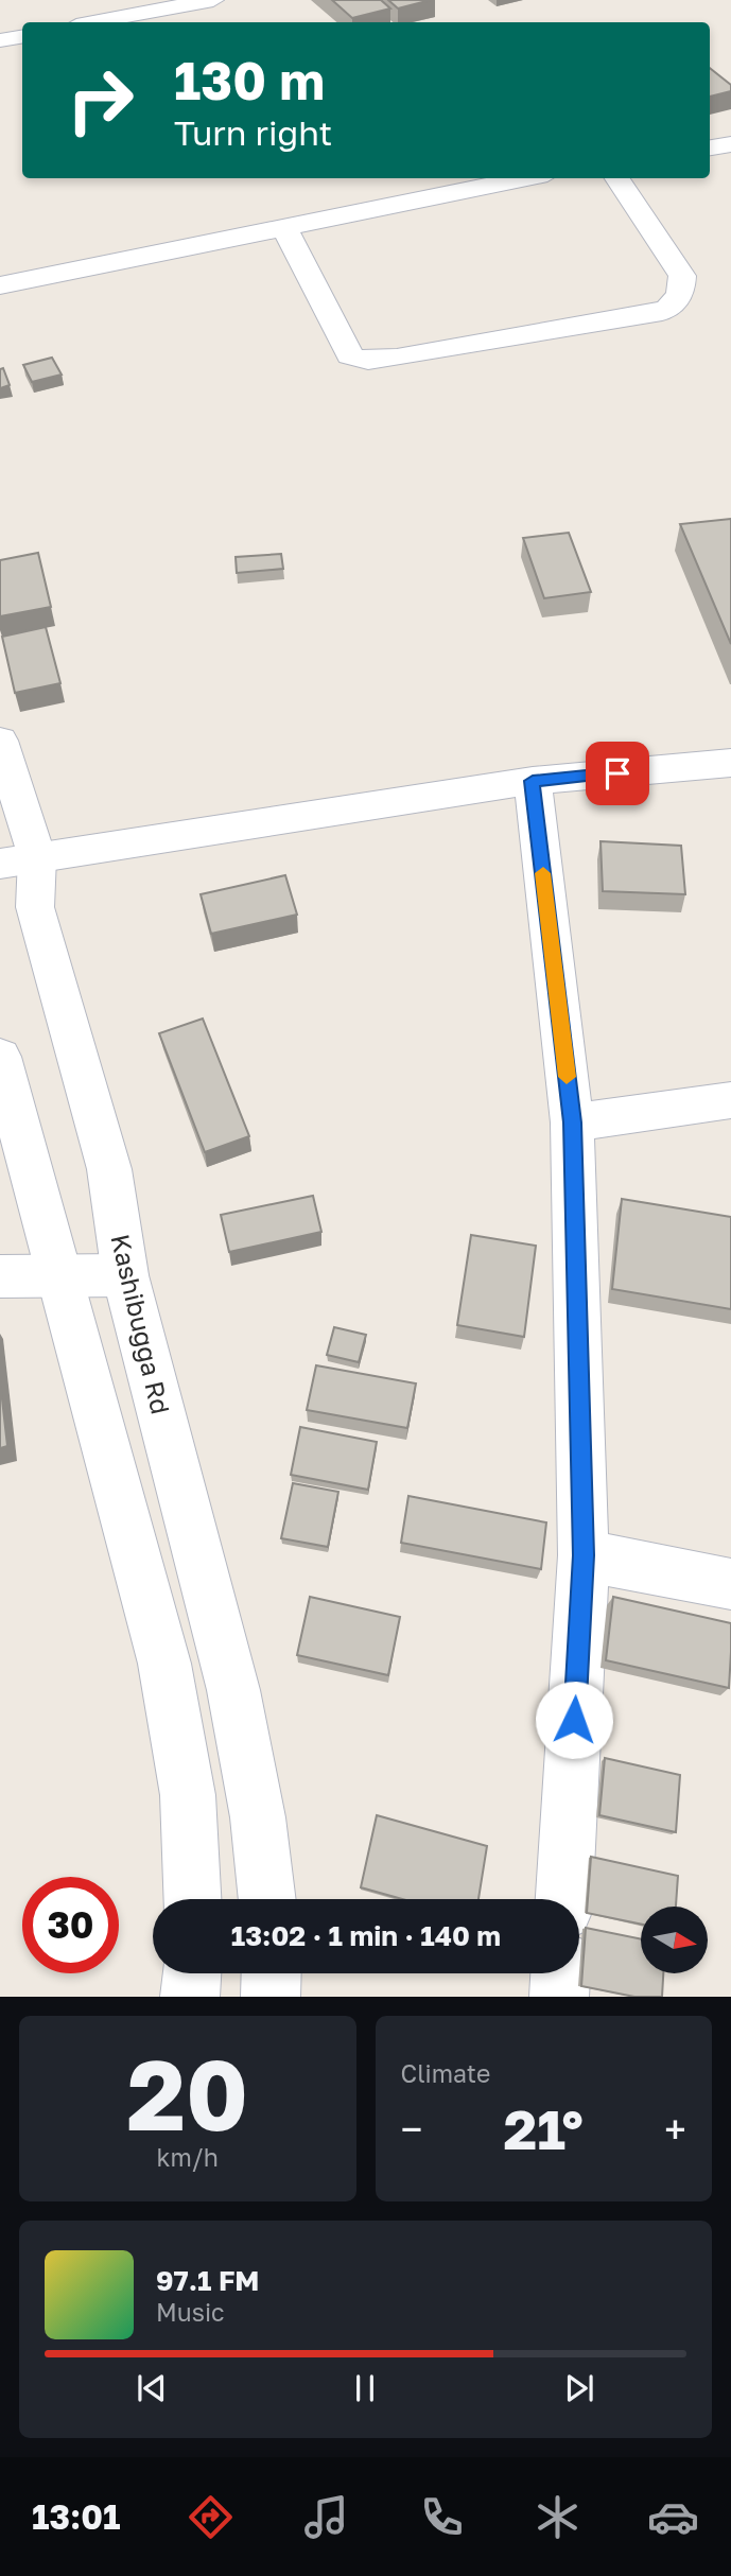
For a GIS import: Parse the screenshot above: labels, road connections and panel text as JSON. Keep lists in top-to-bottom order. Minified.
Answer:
{"streets":{"street":["Kashibugga Rd"]},"north":"right","page":{"turn":["130 m","Turn right"],"limit":"30","trip":"13:02 · 1 min · 140 m","tile":[["20","km/h"],"Climate"],"heat":["−","21°","+"],"song":["97.1 FM","Music"],"tabs":"13:01"}}
